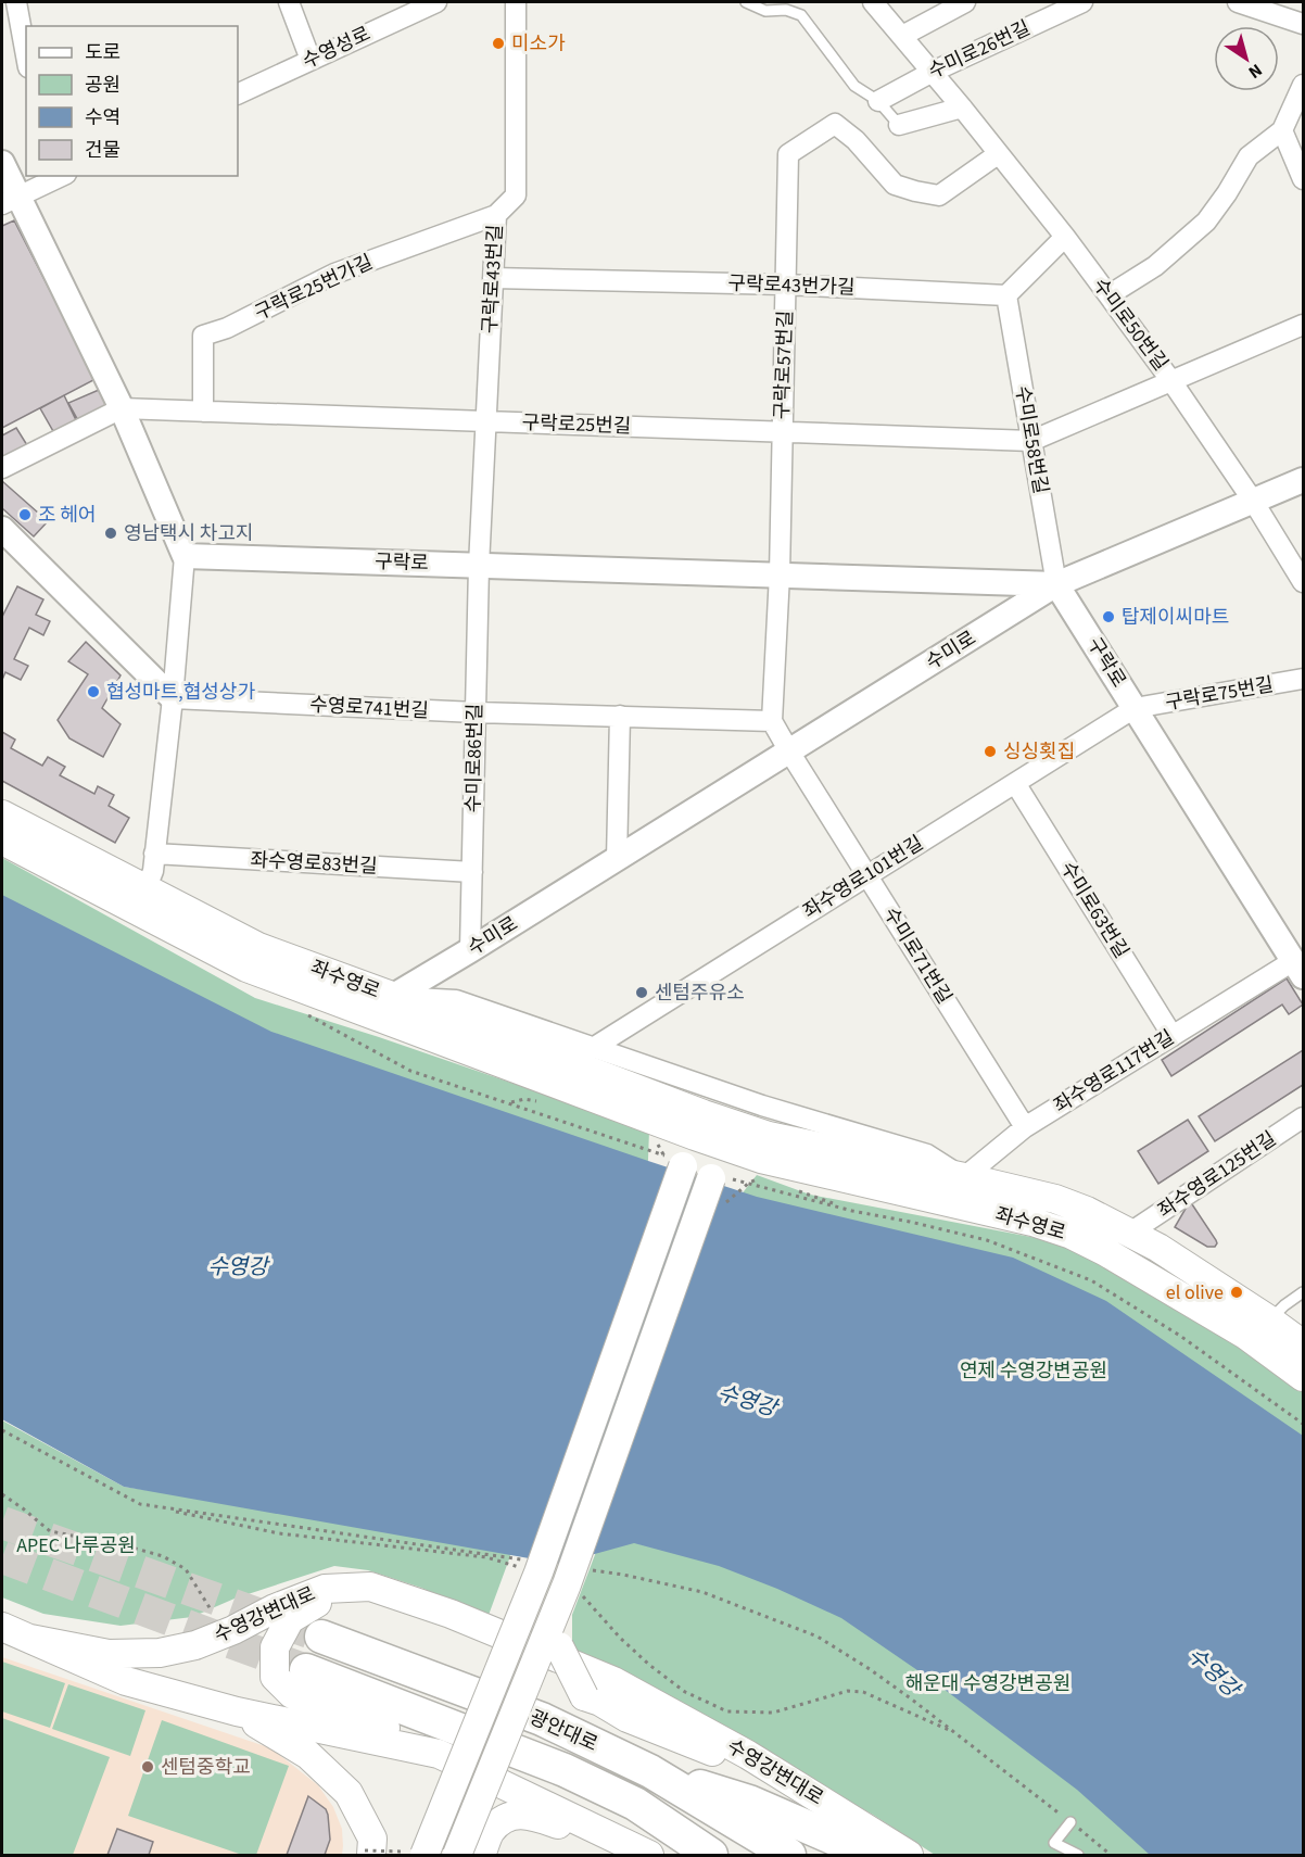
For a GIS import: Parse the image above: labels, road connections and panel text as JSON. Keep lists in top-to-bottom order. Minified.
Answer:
{"streets":{"highway":["광안대로"],"main road":["좌수영로","수영강변대로"],"street":["수영성로","수미로26번길","구락로43번길","구락로43번가길","구락로25번가길","수미로50번길","구락로57번길","구락로25번길","수미로58번길","구락로","수미로","구락로75번길","수영로741번길","수미로86번길","좌수영로83번길","좌수영로101번길","수미로63번길","수미로71번길","좌수영로117번길","좌수영로125번길"]},"crossings":[["수미로26번길","수미로50번길"],["구락로43번길","구락로43번가길"],["구락로43번길","구락로25번가길"],["구락로43번길","구락로25번길"],["구락로43번길","구락로"],["구락로43번길","수미로86번길"],["구락로43번가길","구락로57번길"],["구락로43번가길","수미로58번길"],["구락로25번가길","구락로25번길"],["수미로50번길","구락로57번길"],["수미로50번길","수미로"],["구락로57번길","구락로25번길"],["구락로57번길","구락로"],["구락로25번길","수미로58번길"],["수미로58번길","구락로"],["수미로58번길","수미로"],["구락로","수미로"],["구락로","구락로75번길"],["구락로","수미로86번길"],["구락로","좌수영로101번길"],["구락로","좌수영로117번길"],["수미로","수미로86번길"],["수미로","수미로71번길"],["수미로","좌수영로"],["구락로75번길","좌수영로101번길"],["수영로741번길","수미로86번길"],["수미로86번길","좌수영로83번길"],["좌수영로101번길","수미로63번길"],["좌수영로101번길","수미로71번길"],["수미로63번길","좌수영로117번길"],["수미로71번길","좌수영로117번길"],["좌수영로","좌수영로117번길"],["좌수영로","좌수영로125번길"]],"water":["수영강"],"parks":["연제 수영강변공원","APEC 나루공원","해운대 수영강변공원"],"places":["미소가","조 헤어","영남택시 차고지","탑제이씨마트","협성마트,협성상가","싱싱횟집","센텀주유소","el olive","센텀중학교"],"legend":["도로","공원","수역","건물"],"north":"bottom right"}
